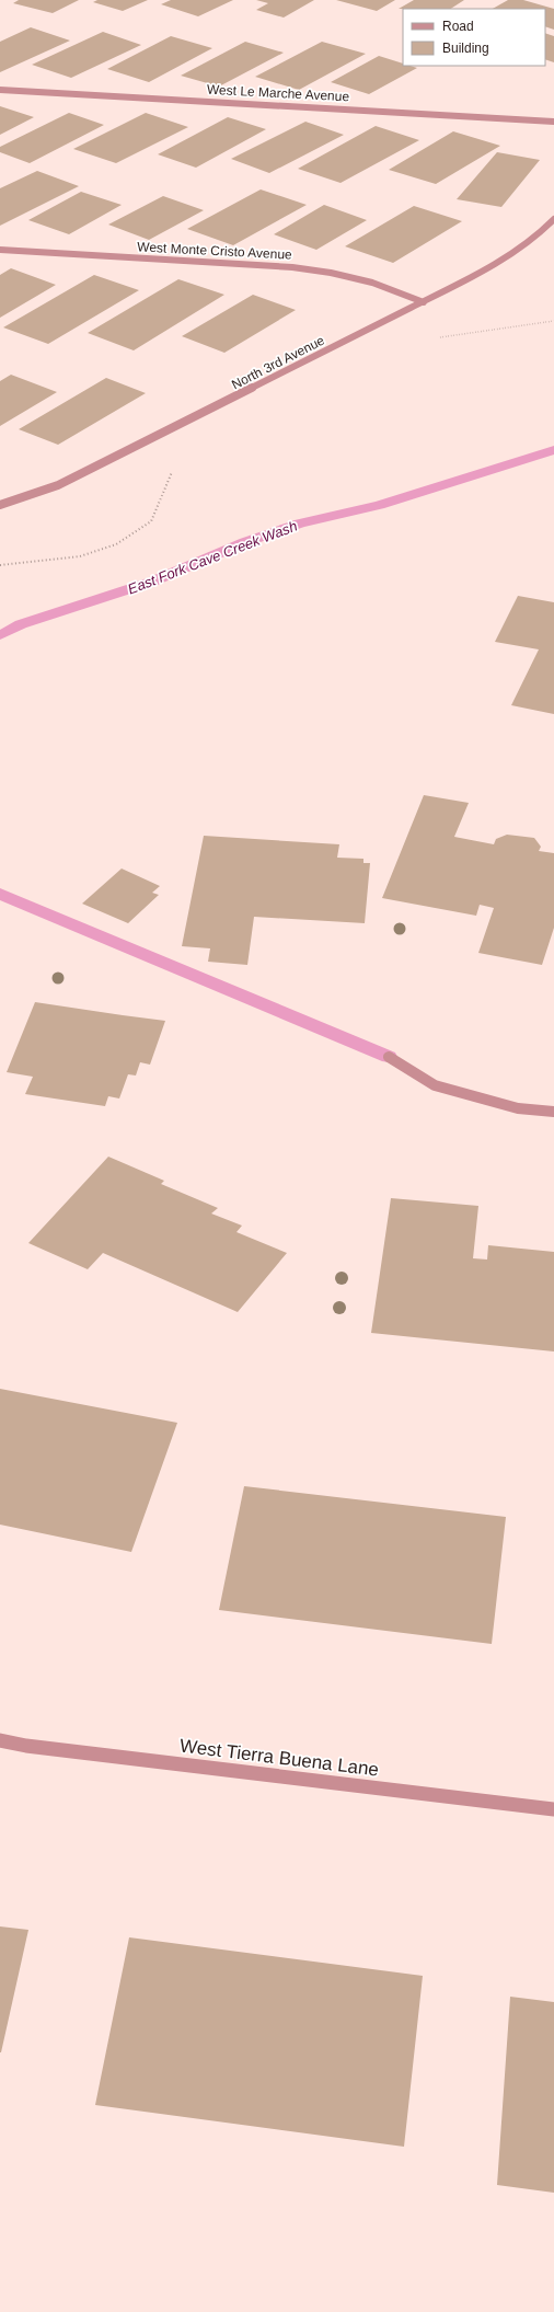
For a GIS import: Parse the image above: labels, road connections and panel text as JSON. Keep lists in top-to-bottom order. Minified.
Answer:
{"streets":{"street":["West Le Marche Avenue","West Monte Cristo Avenue","North 3rd Avenue","West Tierra Buena Lane"]},"crossings":[["West Monte Cristo Avenue","North 3rd Avenue"]],"water":["East Fork Cave Creek Wash"],"legend":["Road","Building"]}
